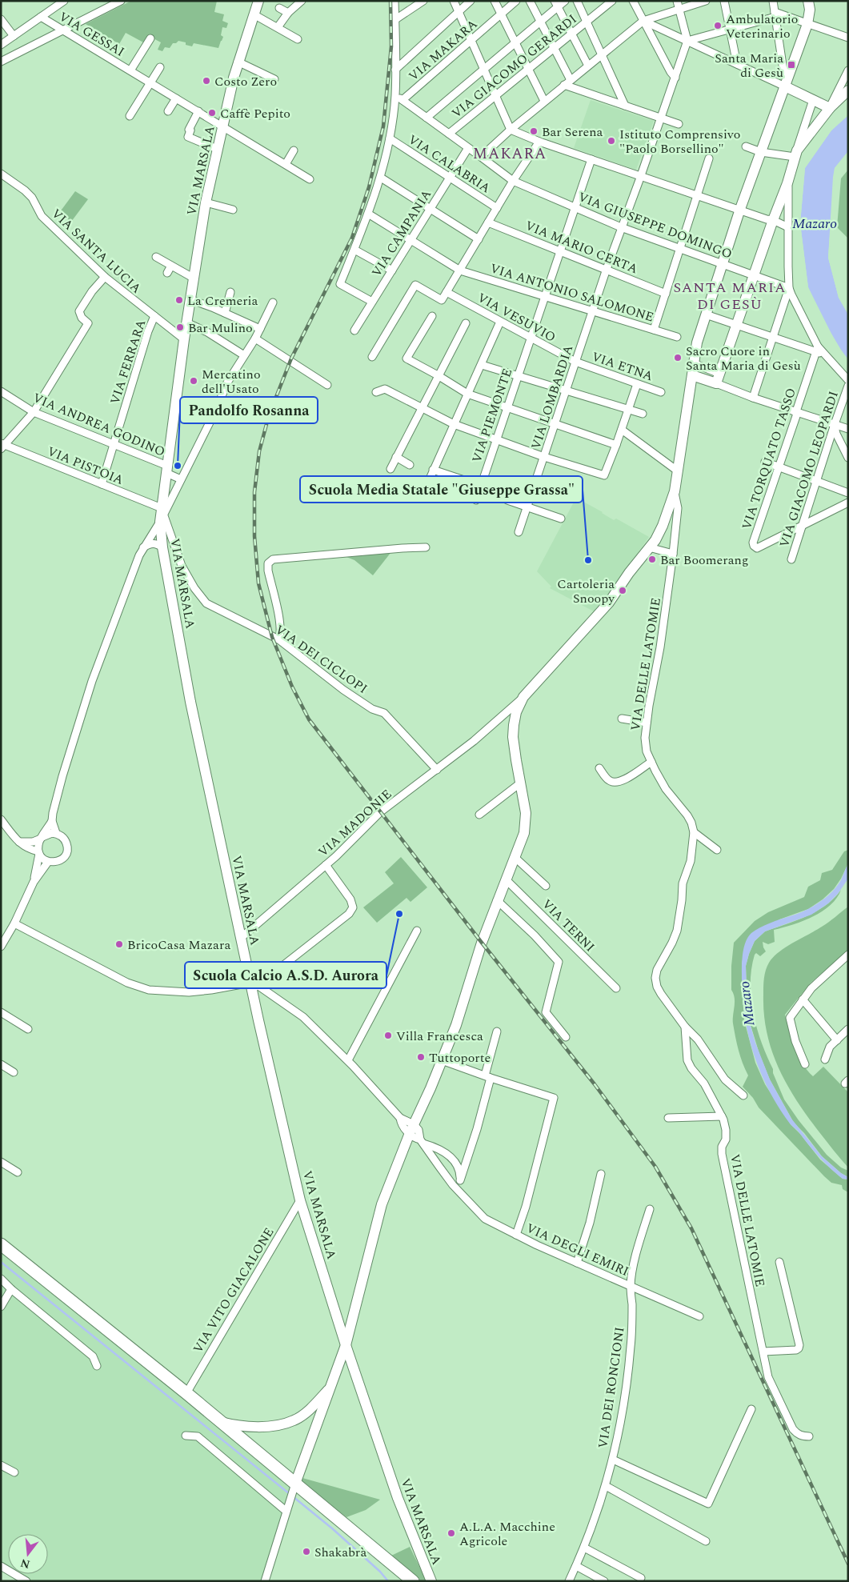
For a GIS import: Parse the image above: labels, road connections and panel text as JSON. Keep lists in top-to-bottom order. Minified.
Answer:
{"streets":{"street":["VIA GESSAI","VIA MAKARA","VIA GIACOMO GERARDI","VIA CALABRIA","VIA MARSALA","VIA GIUSEPPE DOMINGO","VIA CAMPANIA","VIA MARIO CERTA","VIA SANTA LUCIA","VIA ANTONIO SALOMONE","VIA VESUVIO","VIA FERRARA","VIA ETNA","VIA LOMBARDIA","VIA PIEMONTE","VIA ANDREA GODINO","VIA TORQUATO TASSO","VIA PISTOIA","VIA GIACOMO LEOPARDI","VIA DEI CICLOPI","VIA DELLE LATOMIE","VIA MADONIE","VIA TERNI","VIA DEGLI EMIRI","VIA VITO GIACALONE","VIA DEI RONCIONI"]},"crossings":[["VIA GESSAI","VIA MARSALA"],["VIA MAKARA","VIA GIUSEPPE DOMINGO"],["VIA GIACOMO GERARDI","VIA GIUSEPPE DOMINGO"],["VIA CALABRIA","VIA CAMPANIA"],["VIA MARSALA","VIA SANTA LUCIA"],["VIA MARSALA","VIA ANDREA GODINO"],["VIA MARSALA","VIA PISTOIA"],["VIA MARSALA","VIA DEI CICLOPI"],["VIA MARSALA","VIA MADONIE"],["VIA MARSALA","VIA DEGLI EMIRI"],["VIA MARSALA","VIA VITO GIACALONE"],["VIA GIUSEPPE DOMINGO","VIA CAMPANIA"],["VIA GIUSEPPE DOMINGO","VIA LOMBARDIA"],["VIA GIUSEPPE DOMINGO","VIA PIEMONTE"],["VIA CAMPANIA","VIA ANTONIO SALOMONE"],["VIA MARIO CERTA","VIA LOMBARDIA"],["VIA MARIO CERTA","VIA PIEMONTE"],["VIA SANTA LUCIA","VIA FERRARA"],["VIA ANTONIO SALOMONE","VIA LOMBARDIA"],["VIA ANTONIO SALOMONE","VIA PIEMONTE"],["VIA VESUVIO","VIA ETNA"],["VIA VESUVIO","VIA LOMBARDIA"],["VIA VESUVIO","VIA PIEMONTE"],["VIA FERRARA","VIA ANDREA GODINO"],["VIA FERRARA","VIA PISTOIA"],["VIA ETNA","VIA LOMBARDIA"],["VIA TORQUATO TASSO","VIA GIACOMO LEOPARDI"],["VIA PISTOIA","VIA DEI CICLOPI"],["VIA DEI CICLOPI","VIA MADONIE"],["VIA DEGLI EMIRI","VIA DEI RONCIONI"]],"districts":["MAKARA","SANTA MARIA DI GESÙ"],"water":["Mazaro"],"places":{"other":["Ambulatorio Veterinario","Costo Zero","Caffè Pepito","Bar Serena","Istituto Comprensivo \"Paolo Borsellino\"","La Cremeria","Bar Mulino","Sacro Cuore in Santa Maria di Gesù","Mercatino dell'Usato","Pandolfo Rosanna","Bar Boomerang","Scuola Media Statale \"Giuseppe Grassa\"","Cartoleria Snoopy","Scuola Calcio A.S.D. Aurora","BricoCasa Mazara","Villa Francesca","Tuttoporte","A.L.A. Macchine Agricole","Shakabrà"],"transit":["Santa Maria di Gesù"]},"north":"bottom"}
